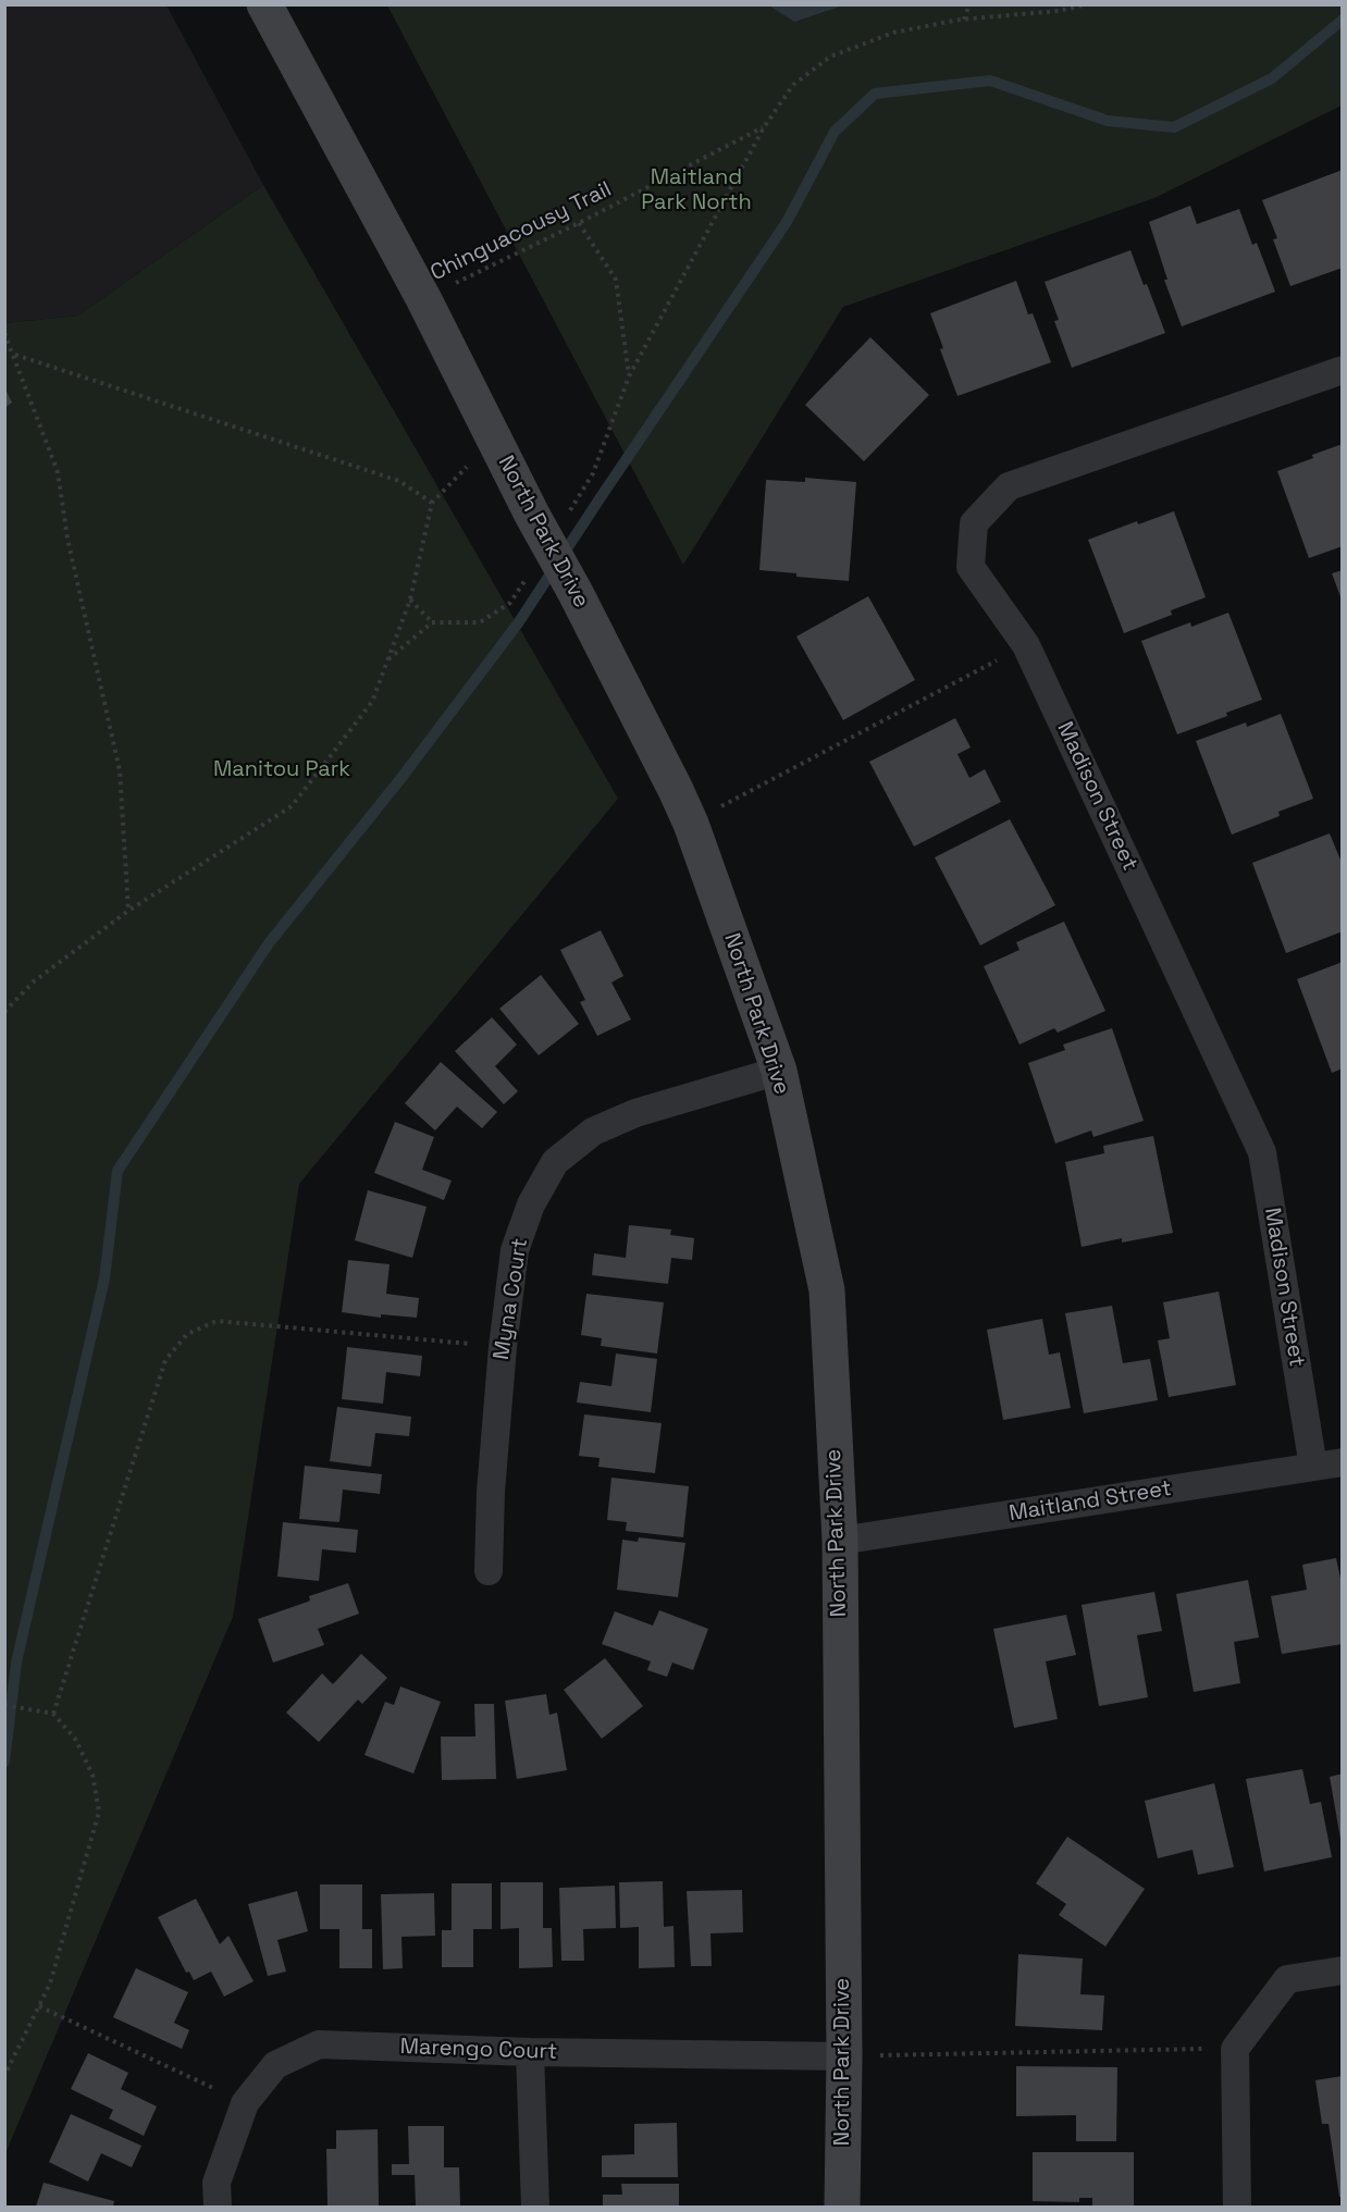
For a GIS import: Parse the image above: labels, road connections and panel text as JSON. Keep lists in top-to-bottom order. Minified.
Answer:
{"streets":{"main road":["North Park Drive"],"street":["Madison Street","Myna Court","Maitland Street","Marengo Court"],"path":["Chinguacousy Trail"]},"crossings":[["Chinguacousy Trail","North Park Drive"],["North Park Drive","Myna Court"],["North Park Drive","Maitland Street"],["North Park Drive","Marengo Court"],["Madison Street","Maitland Street"]],"parks":["Maitland Park North","Manitou Park"]}
